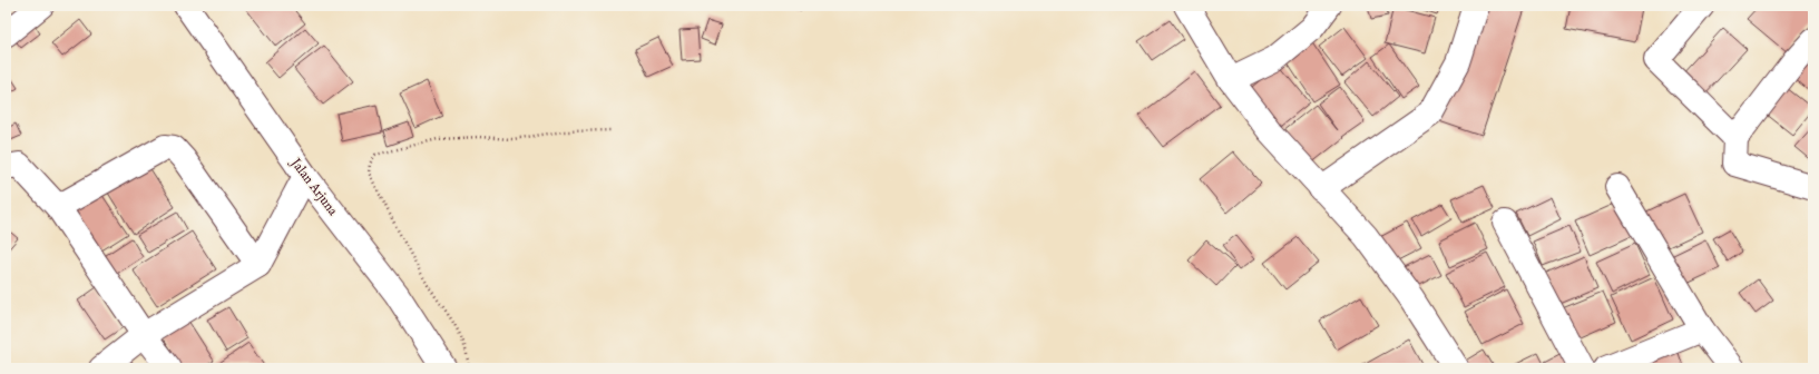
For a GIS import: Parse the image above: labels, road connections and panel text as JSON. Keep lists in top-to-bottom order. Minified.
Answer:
{"streets":{"street":["Jalan Arjuna"]}}
